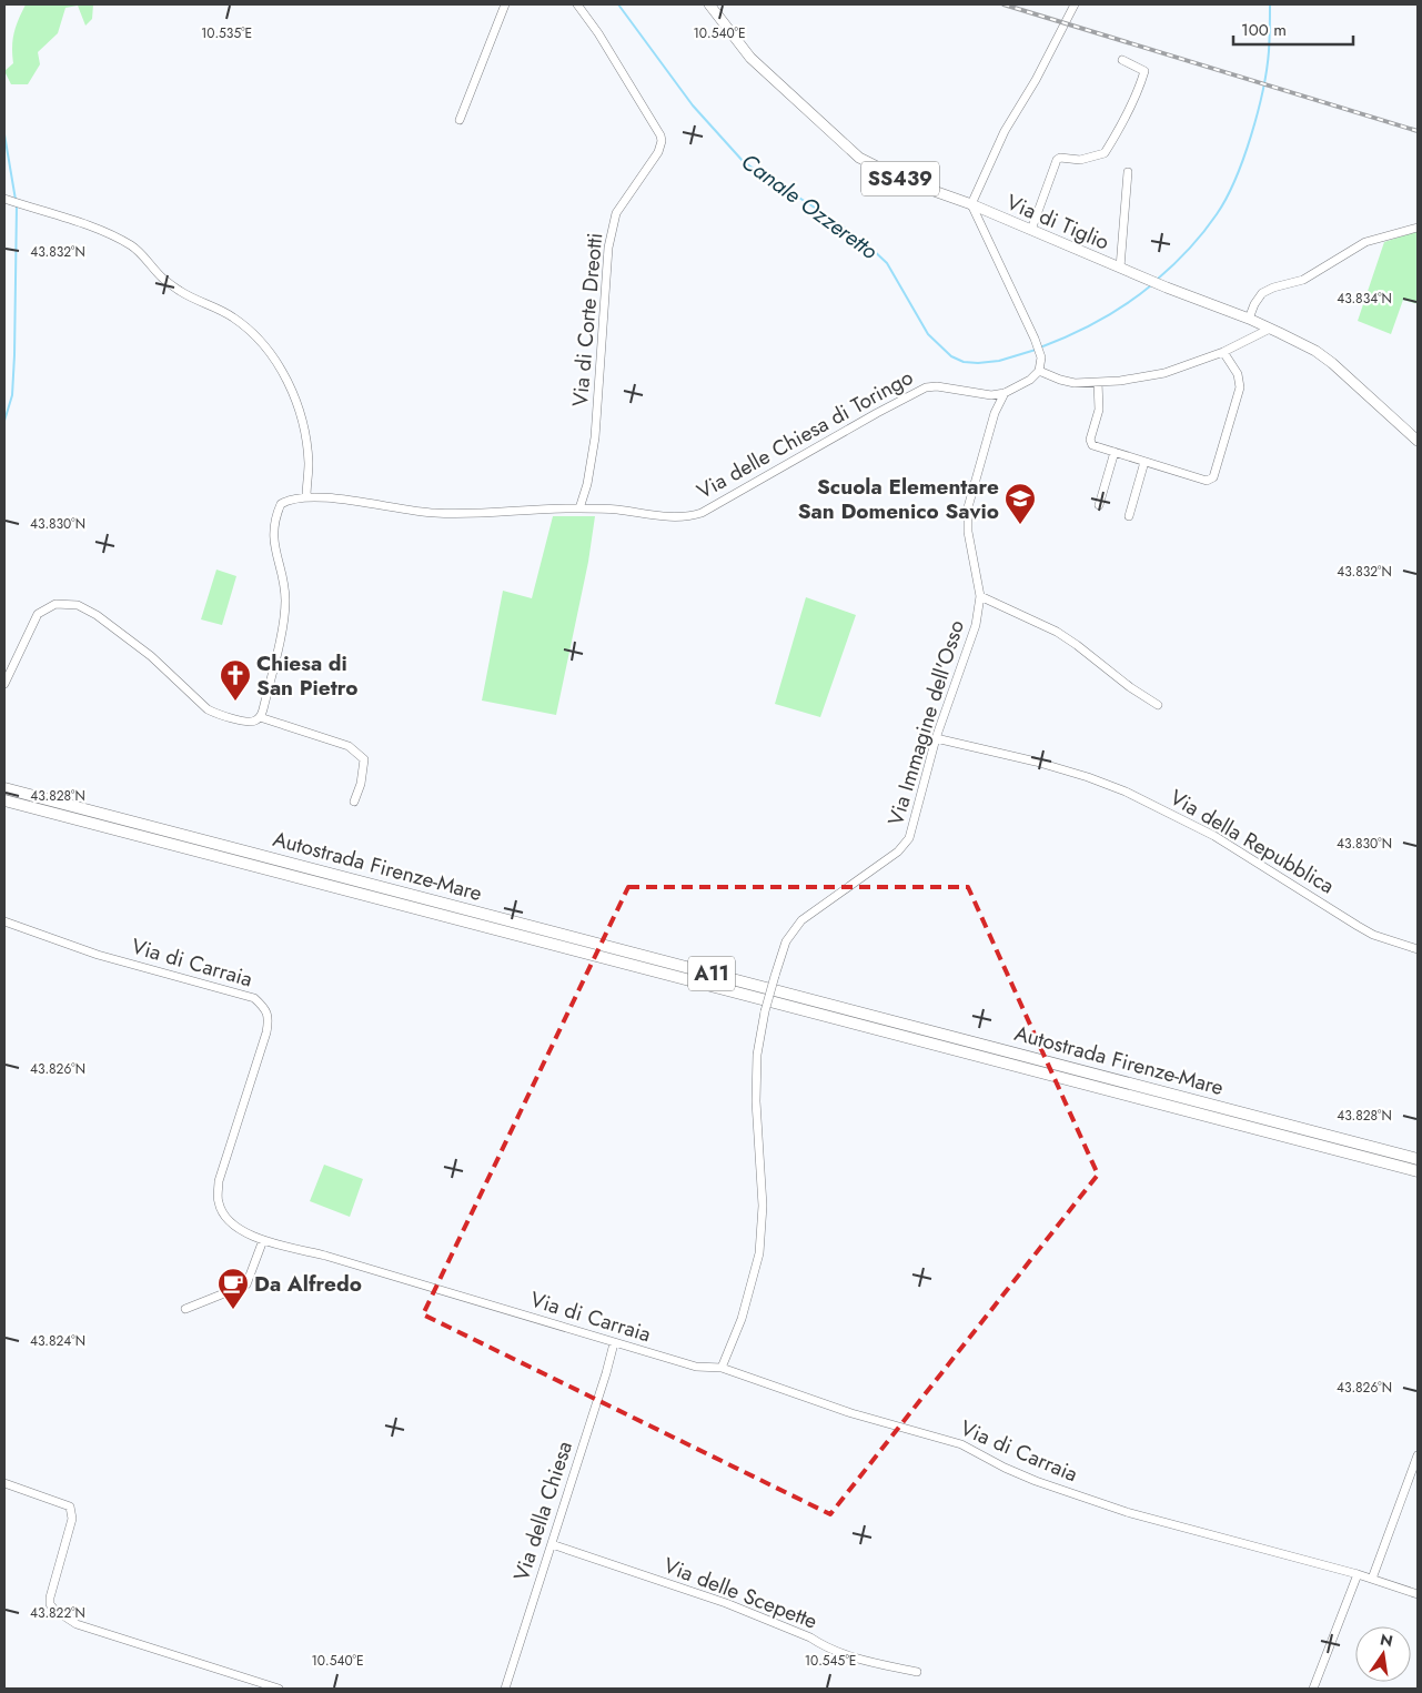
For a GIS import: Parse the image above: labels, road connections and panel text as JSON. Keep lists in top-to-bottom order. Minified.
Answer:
{"streets":{"highway":["Autostrada Firenze-Mare","A11"],"main road":["SS439","Via di Tiglio"],"street":["Via di Corte Dreotti","Via delle Chiesa di Toringo","Via Immagine dell'Osso","Via della Repubblica","Via di Carraia","Via della Chiesa","Via delle Scepette"]},"crossings":[["Via di Corte Dreotti","Via delle Chiesa di Toringo"],["Via delle Chiesa di Toringo","Via Immagine dell'Osso"],["Via Immagine dell'Osso","Via della Repubblica"],["Via Immagine dell'Osso","Via di Carraia"],["Via di Carraia","Via della Chiesa"],["Via della Chiesa","Via delle Scepette"]],"water":["Canale Ozzeretto"],"places":{"school or university":["Scuola Elementare San Domenico Savio"],"church":["Chiesa di San Pietro"],"cafe":["Da Alfredo"]},"scale_bar":"100 m","north":"top","coordinates":["10.535°E","10.540°E","43.832°N","43.834°N","43.830°N","43.828°N","43.826°N","43.824°N","43.822°N","10.545°E"]}
